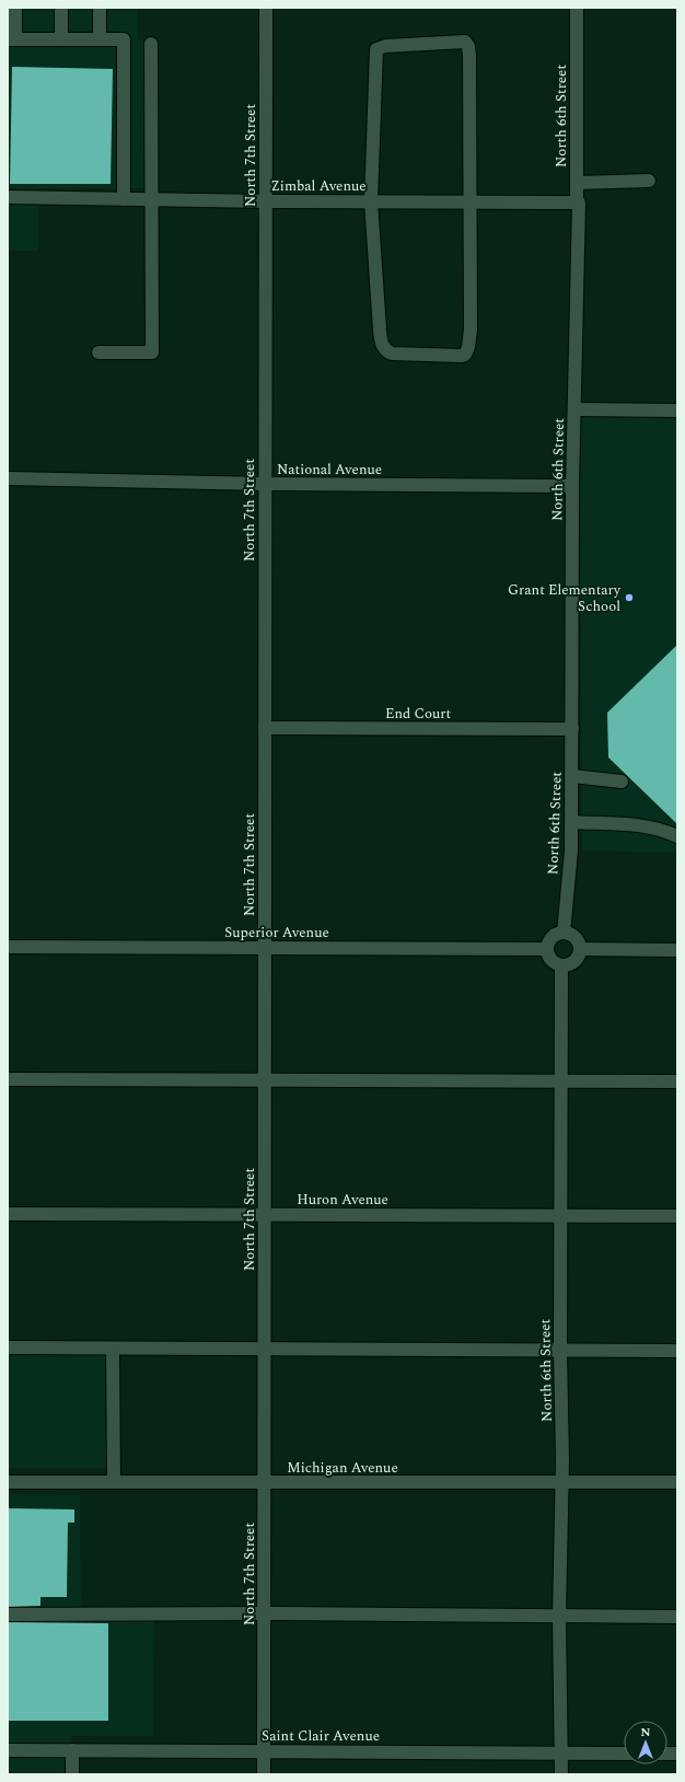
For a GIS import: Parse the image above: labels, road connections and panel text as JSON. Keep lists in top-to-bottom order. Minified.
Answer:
{"streets":{"street":["North 6th Street","North 7th Street","Zimbal Avenue","National Avenue","End Court","Superior Avenue","Huron Avenue","Michigan Avenue","Saint Clair Avenue"]},"crossings":[["North 6th Street","Zimbal Avenue"],["North 6th Street","National Avenue"],["North 6th Street","End Court"],["North 6th Street","Superior Avenue"],["North 6th Street","Huron Avenue"],["North 6th Street","Michigan Avenue"],["North 6th Street","Saint Clair Avenue"],["North 7th Street","Zimbal Avenue"],["North 7th Street","National Avenue"],["North 7th Street","End Court"],["North 7th Street","Superior Avenue"],["North 7th Street","Huron Avenue"],["North 7th Street","Michigan Avenue"],["North 7th Street","Saint Clair Avenue"]],"places":["Grant Elementary School"],"north":"top"}
